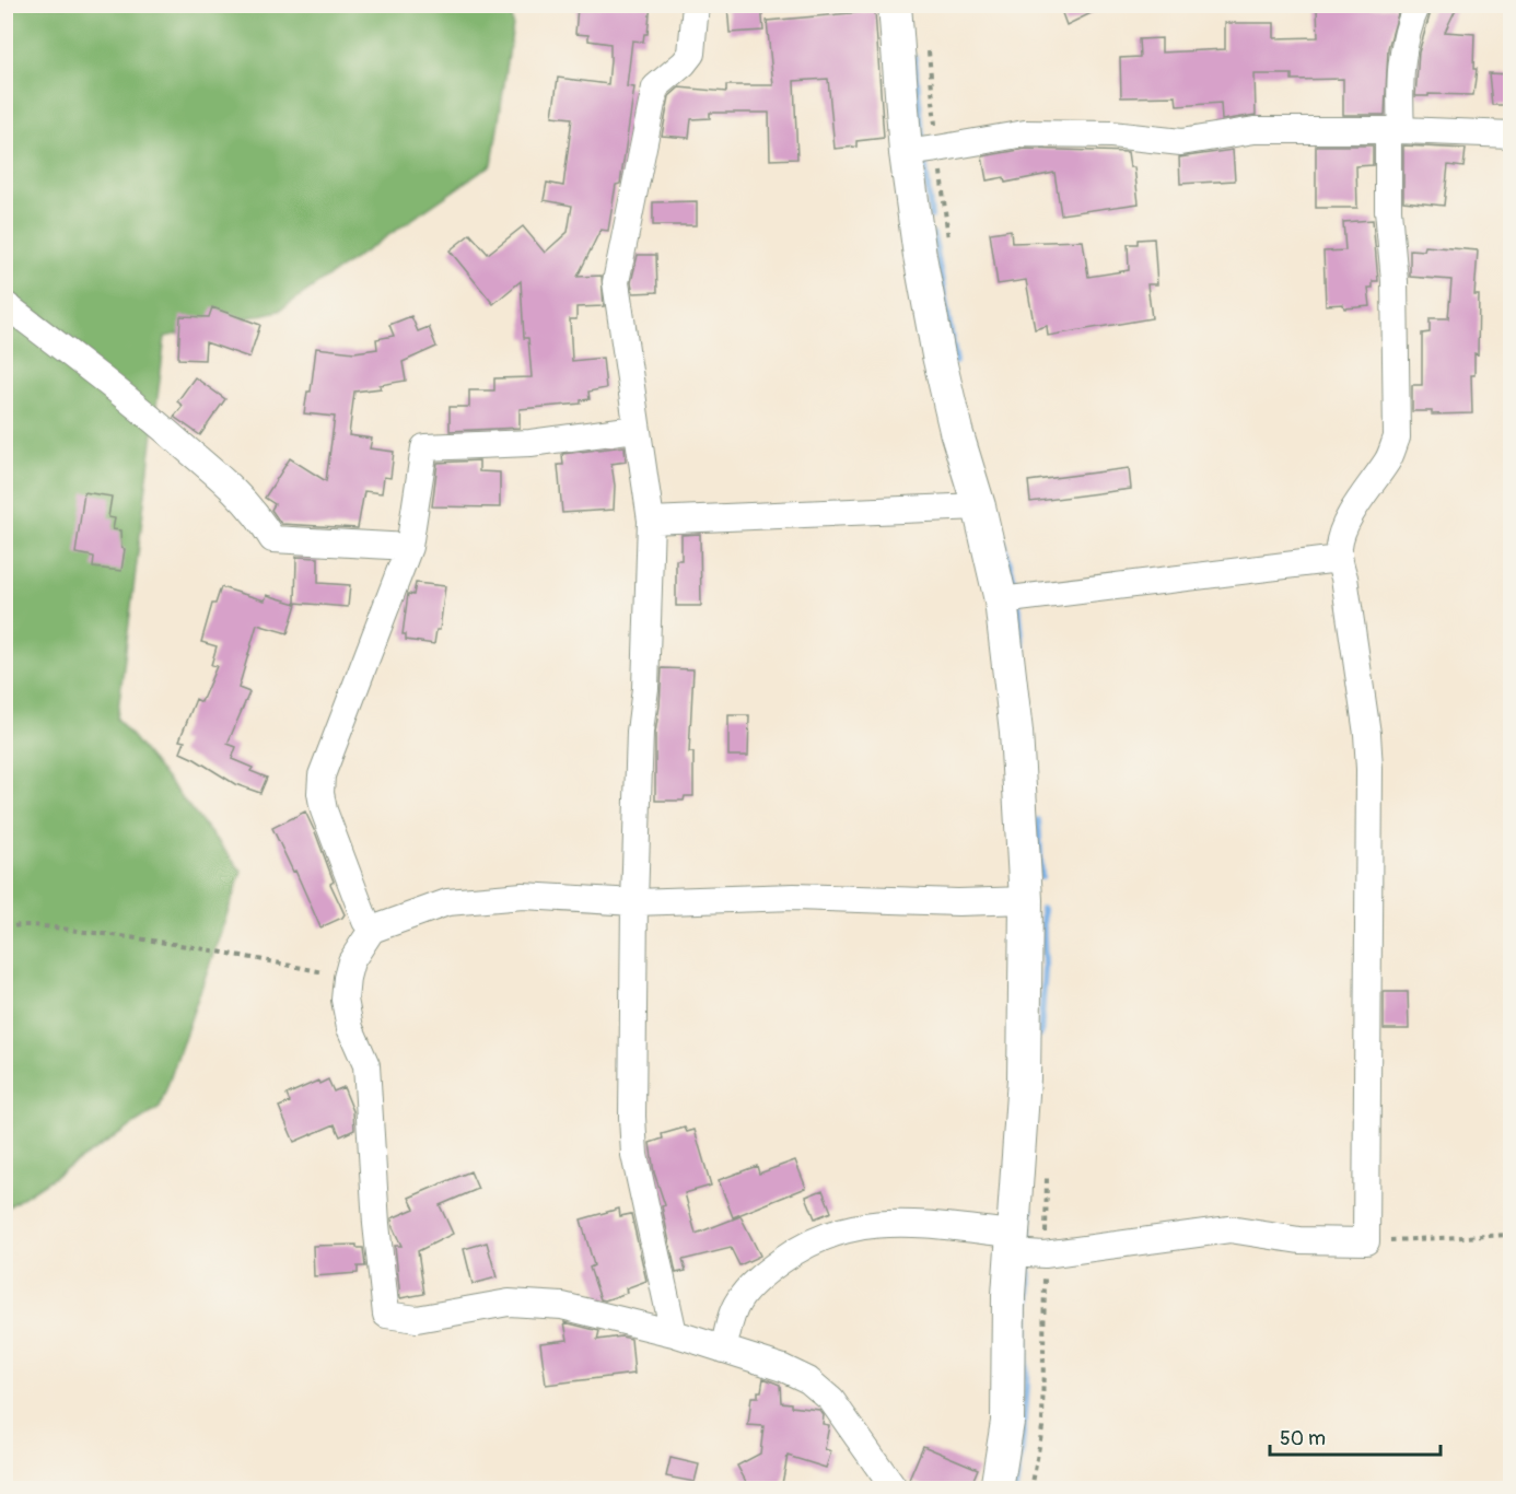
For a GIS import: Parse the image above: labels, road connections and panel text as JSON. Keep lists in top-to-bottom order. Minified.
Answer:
{"scale_bar":"50 m"}
